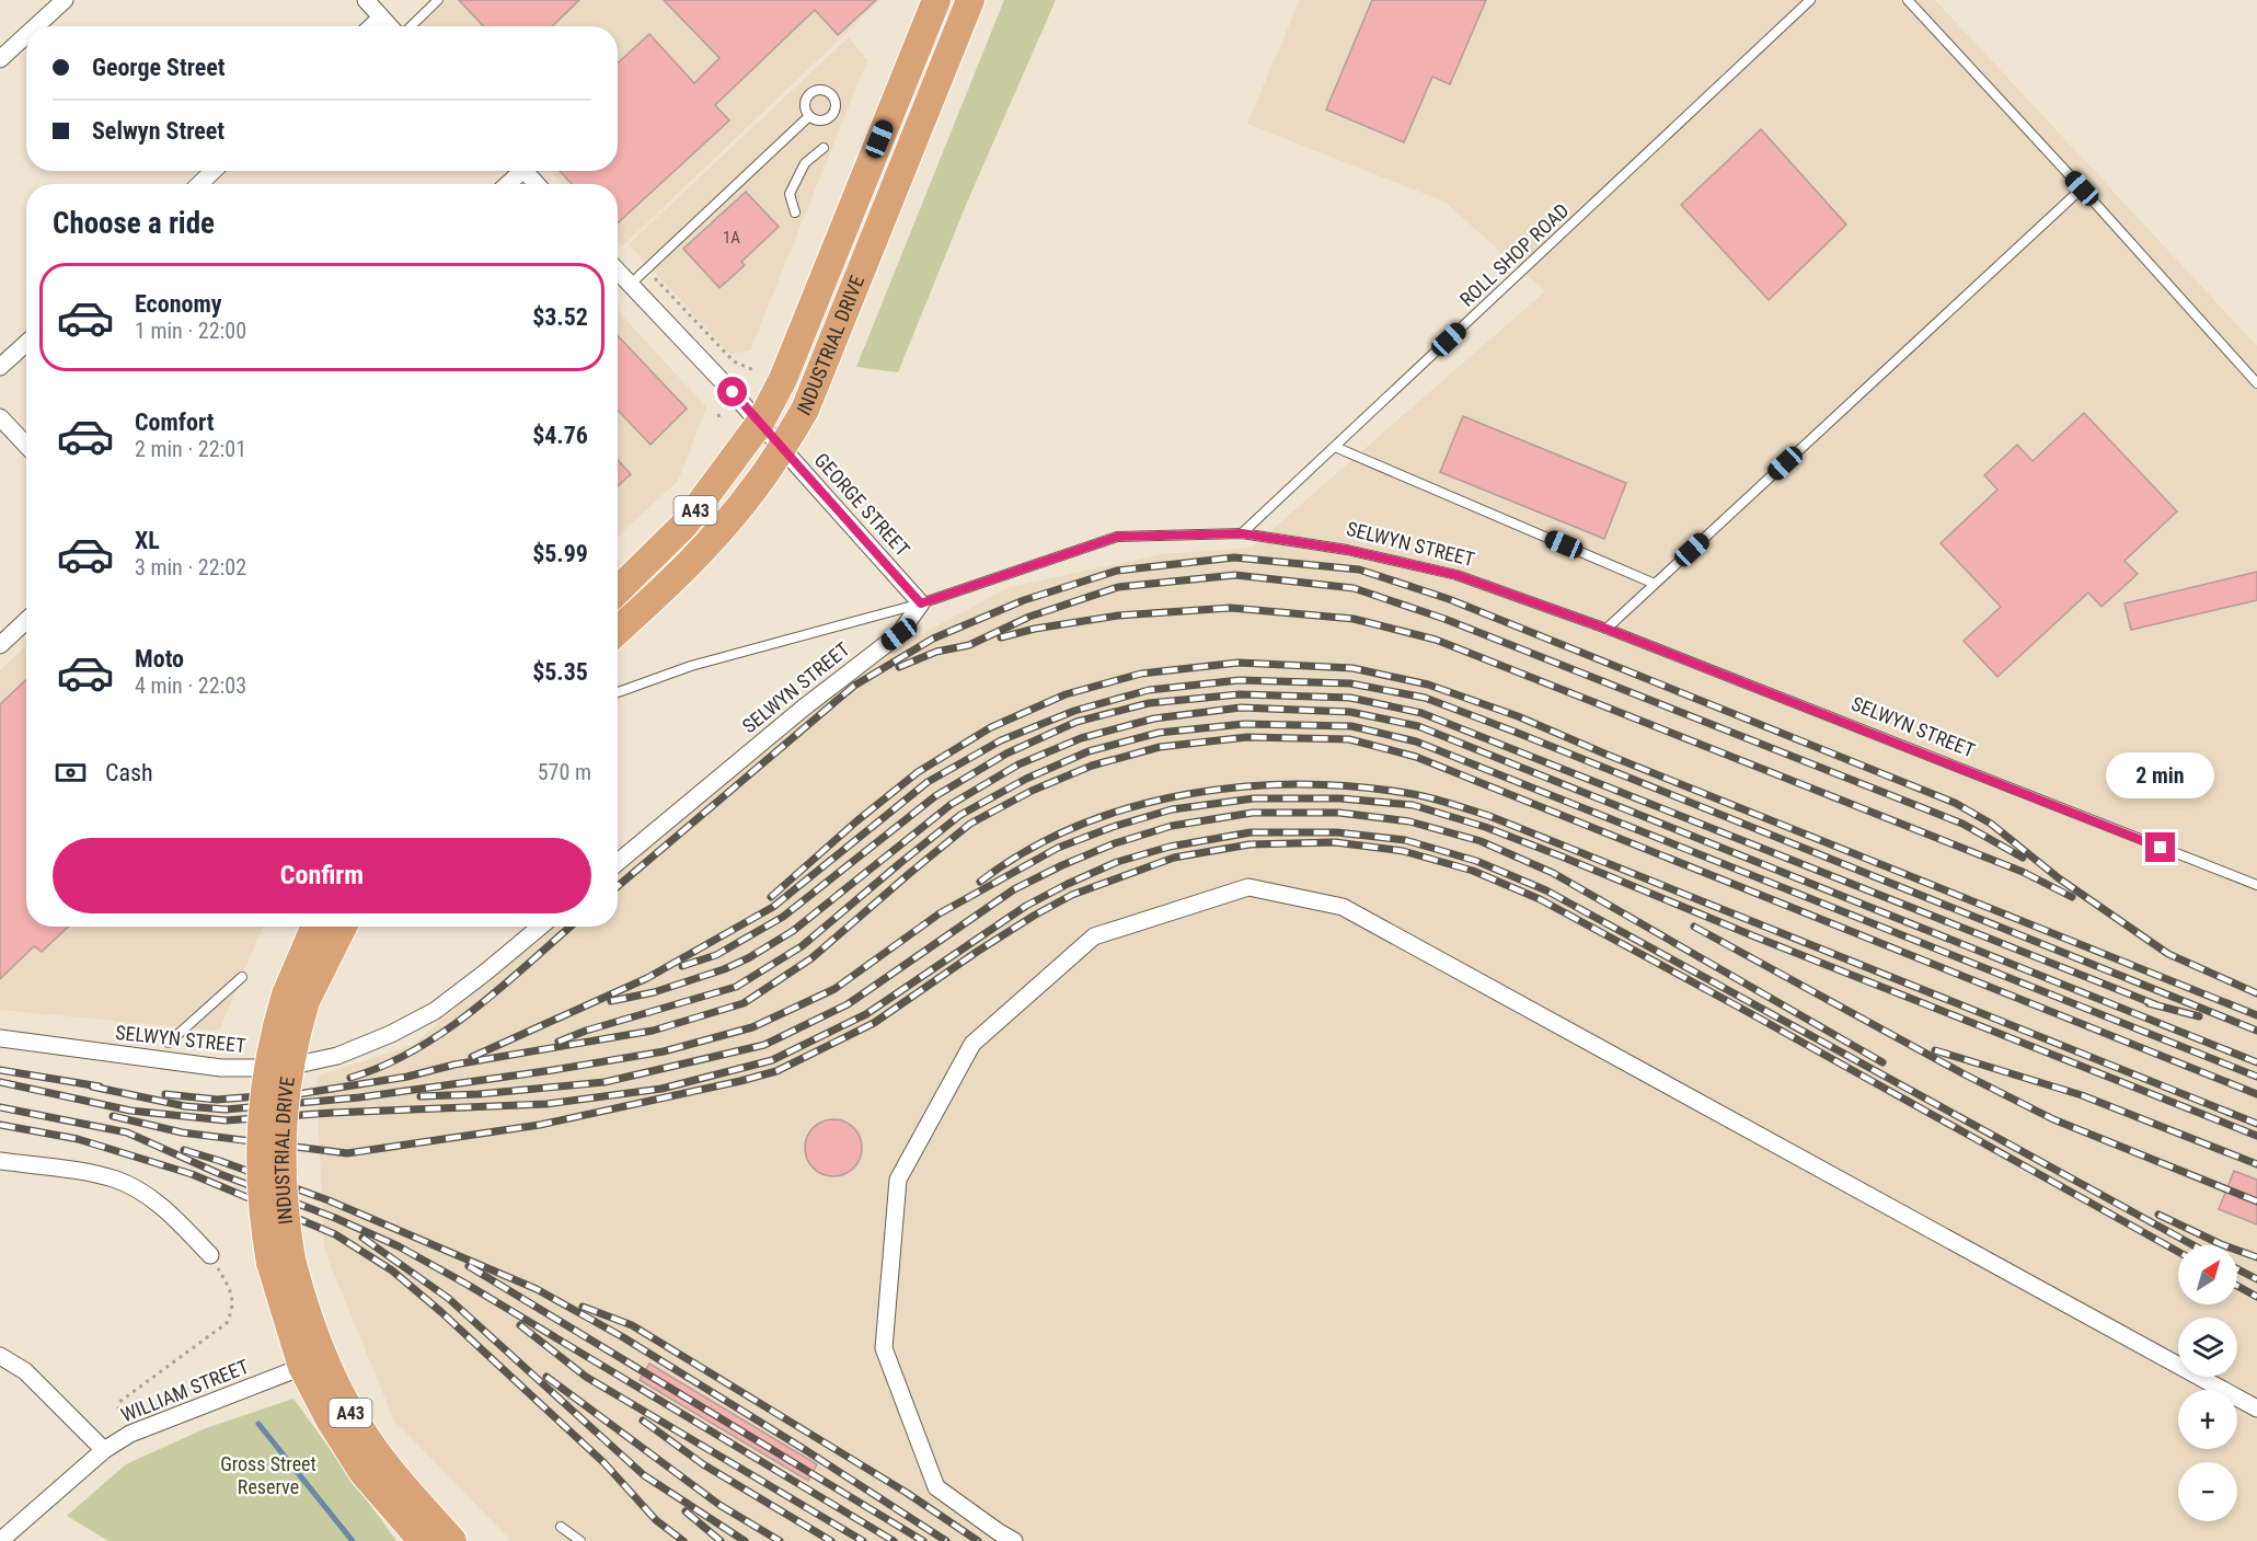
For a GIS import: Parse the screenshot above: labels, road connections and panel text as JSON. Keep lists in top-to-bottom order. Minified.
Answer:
{"streets":{"highway":["INDUSTRIAL DRIVE","A43"],"street":["GEORGE STREET","SELWYN STREET","WILLIAM STREET"],"lane":["ROLL SHOP ROAD"]},"crossings":[["ROLL SHOP ROAD","SELWYN STREET"],["INDUSTRIAL DRIVE","GEORGE STREET"],["INDUSTRIAL DRIVE","WILLIAM STREET"],["GEORGE STREET","SELWYN STREET"]],"parks":["Gross Street Reserve"],"house_numbers":["1A"],"north":"top right","page":{"banner":["George Street","Selwyn Street"],"heading":"Choose a ride","list":[{"name":"Economy","note":"1 min · 22:00","value":"$3.52"},{"name":"Comfort","note":"2 min · 22:01","value":"$4.76"},{"name":"XL","note":"3 min · 22:02","value":"$5.99"},{"name":"Moto","note":"4 min · 22:03","value":"$5.35"}],"pay":["Cash","570 m"],"bubble":"2 min","buttons":"Confirm","map_buttons":["+","−"]}}
